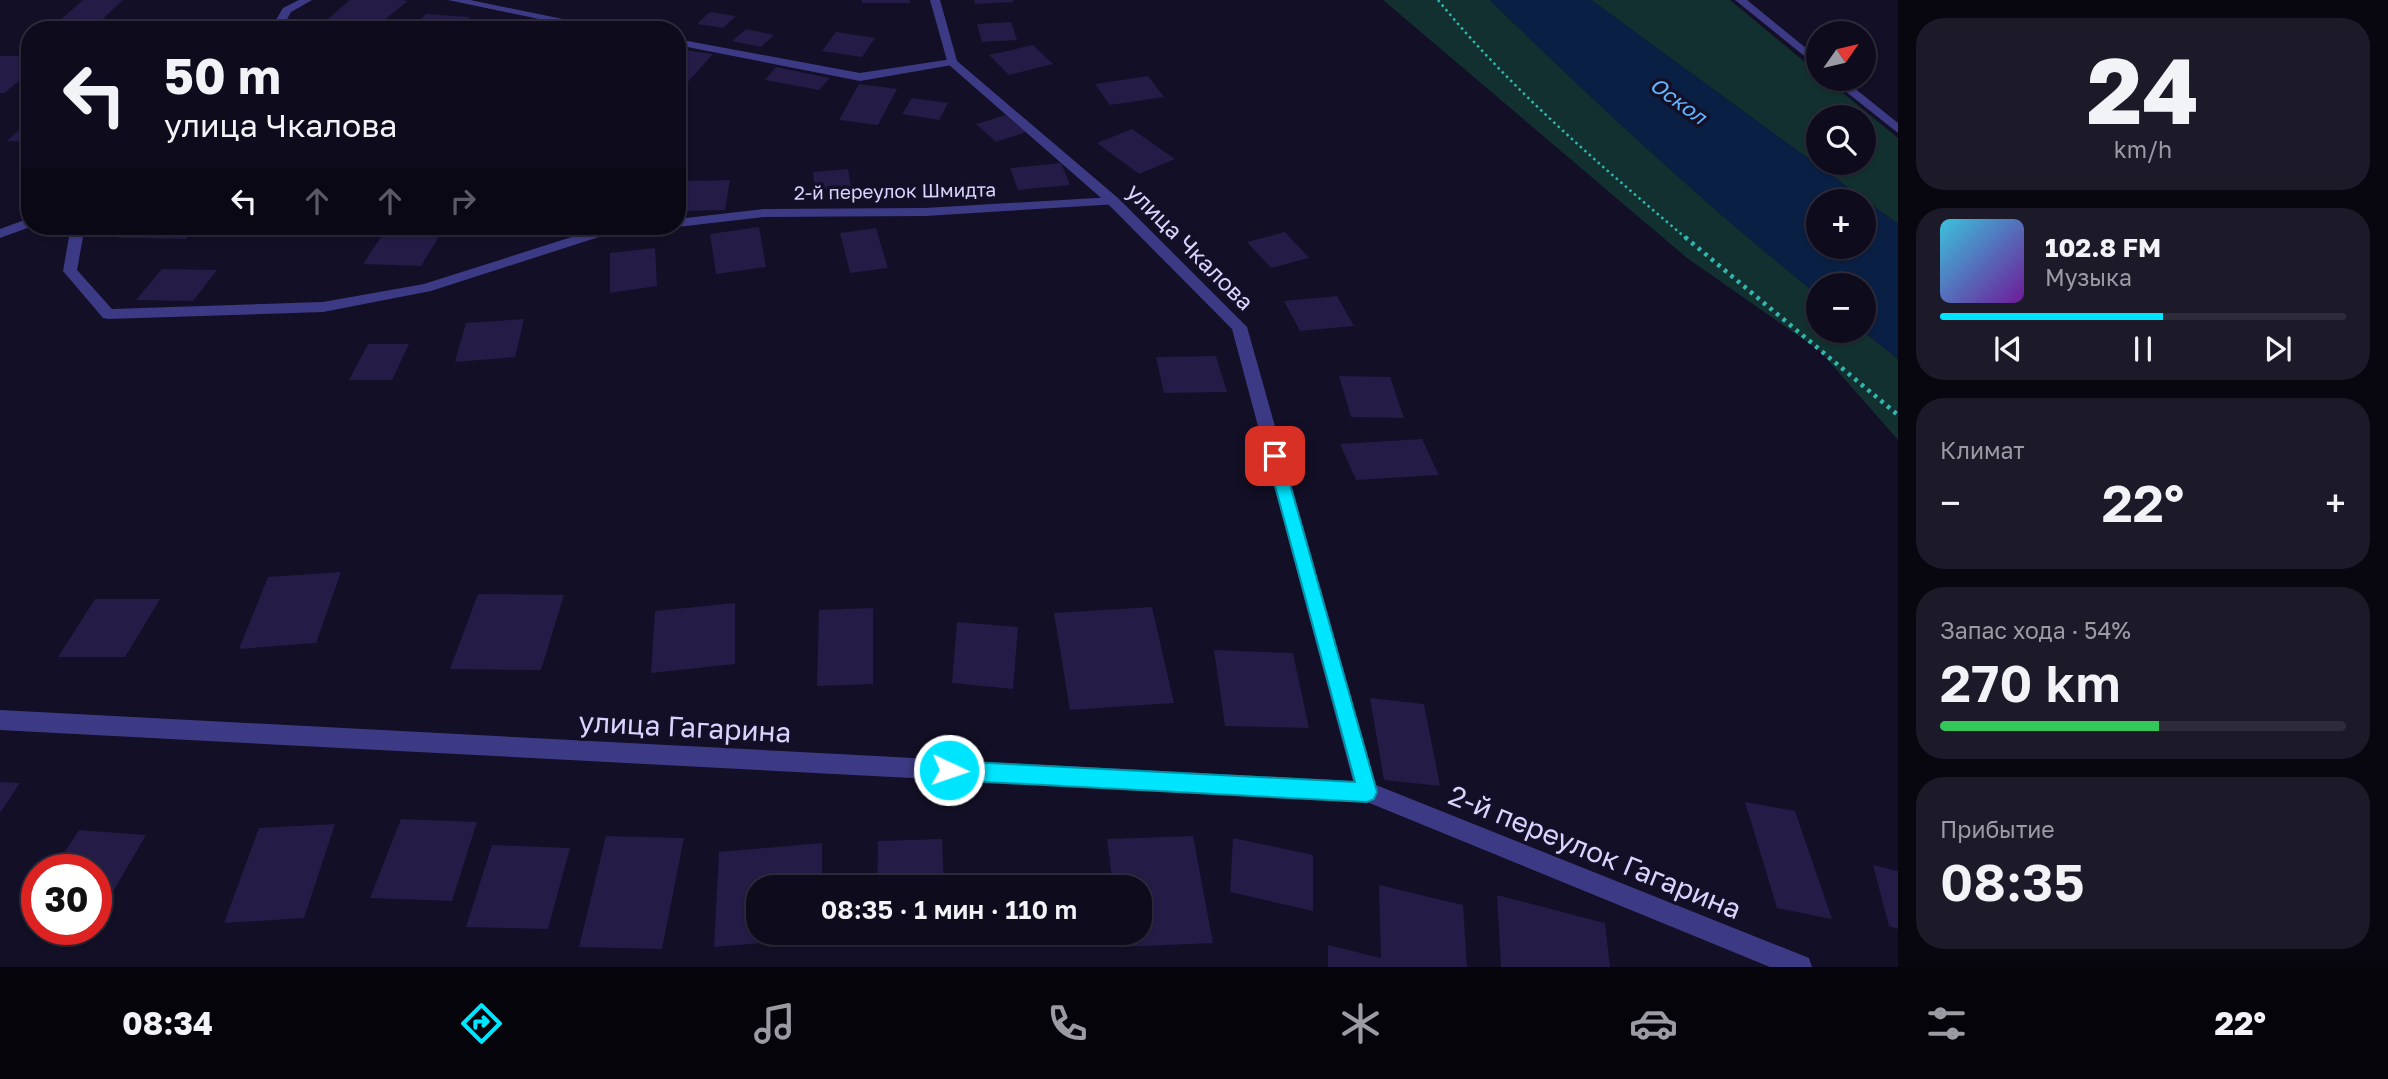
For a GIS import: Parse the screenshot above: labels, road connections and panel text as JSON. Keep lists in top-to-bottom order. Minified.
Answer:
{"streets":{"street":["2-й переулок Шмидта","улица Чкалова","улица Гагарина","2-й переулок Гагарина"]},"crossings":[["2-й переулок Шмидта","улица Чкалова"],["улица Чкалова","улица Гагарина"],["улица Чкалова","2-й переулок Гагарина"],["улица Гагарина","2-й переулок Гагарина"]],"water":["Оскол"],"north":"top right","page":{"tile":[["24","km/h"],"Климат",["Запас хода · 54%","270 km"],["Прибытие","08:35"]],"map_buttons":["+","−"],"turn":["50 m","улица Чкалова"],"song":["102.8 FM","Музыка"],"heat":["−","22°","+"],"limit":"30","trip":"08:35 · 1 мин · 110 m","tabs":["08:34","22°"]}}
